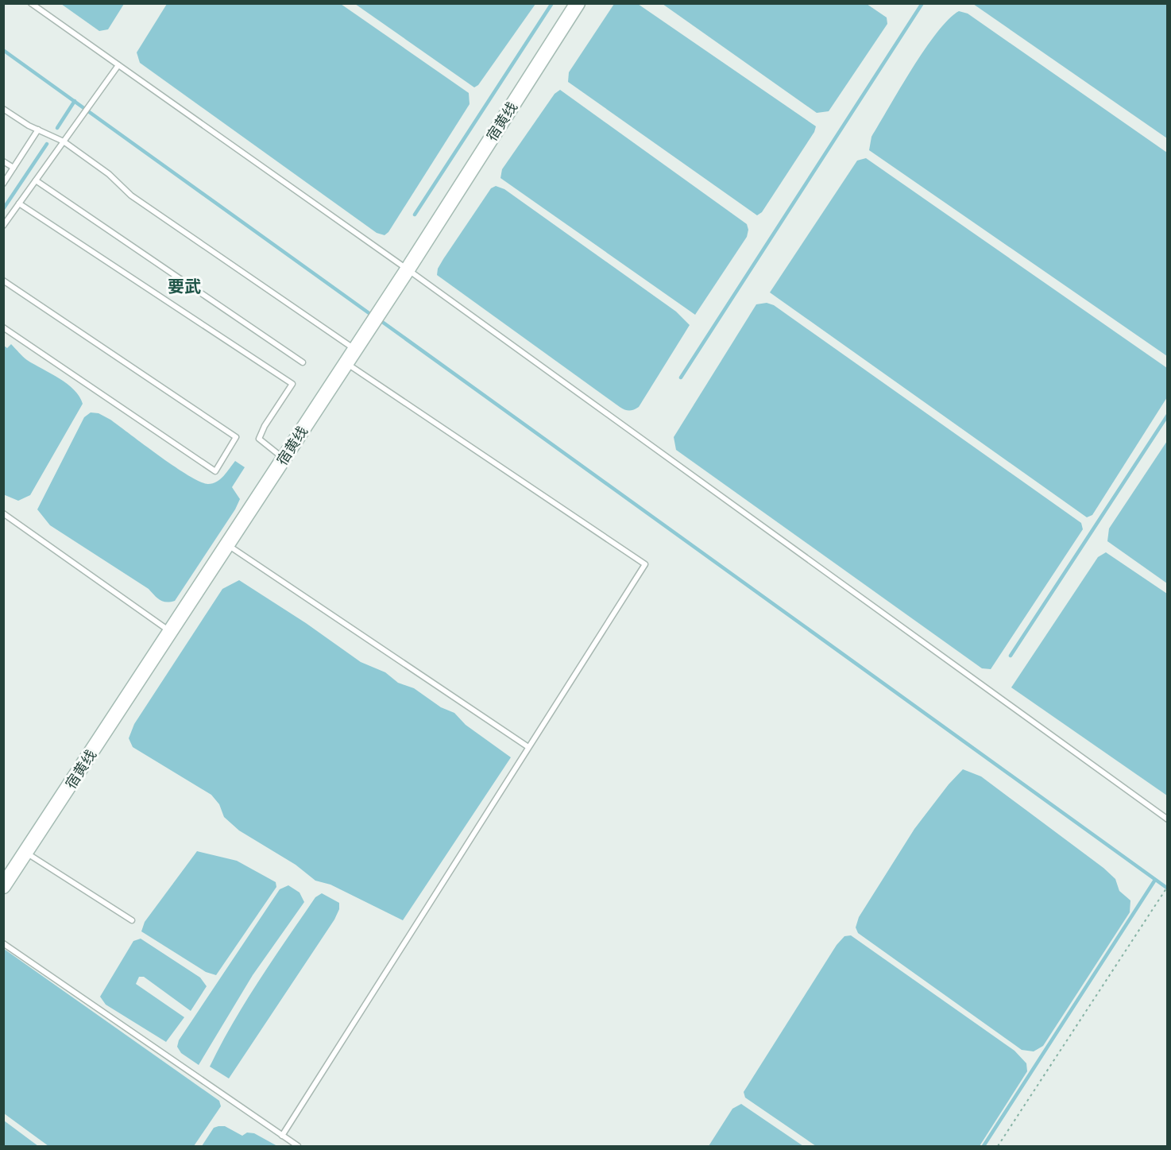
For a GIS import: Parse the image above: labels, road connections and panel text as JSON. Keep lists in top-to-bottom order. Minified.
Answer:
{"streets":{"main road":["宿黄线"]},"districts":["要武"]}
